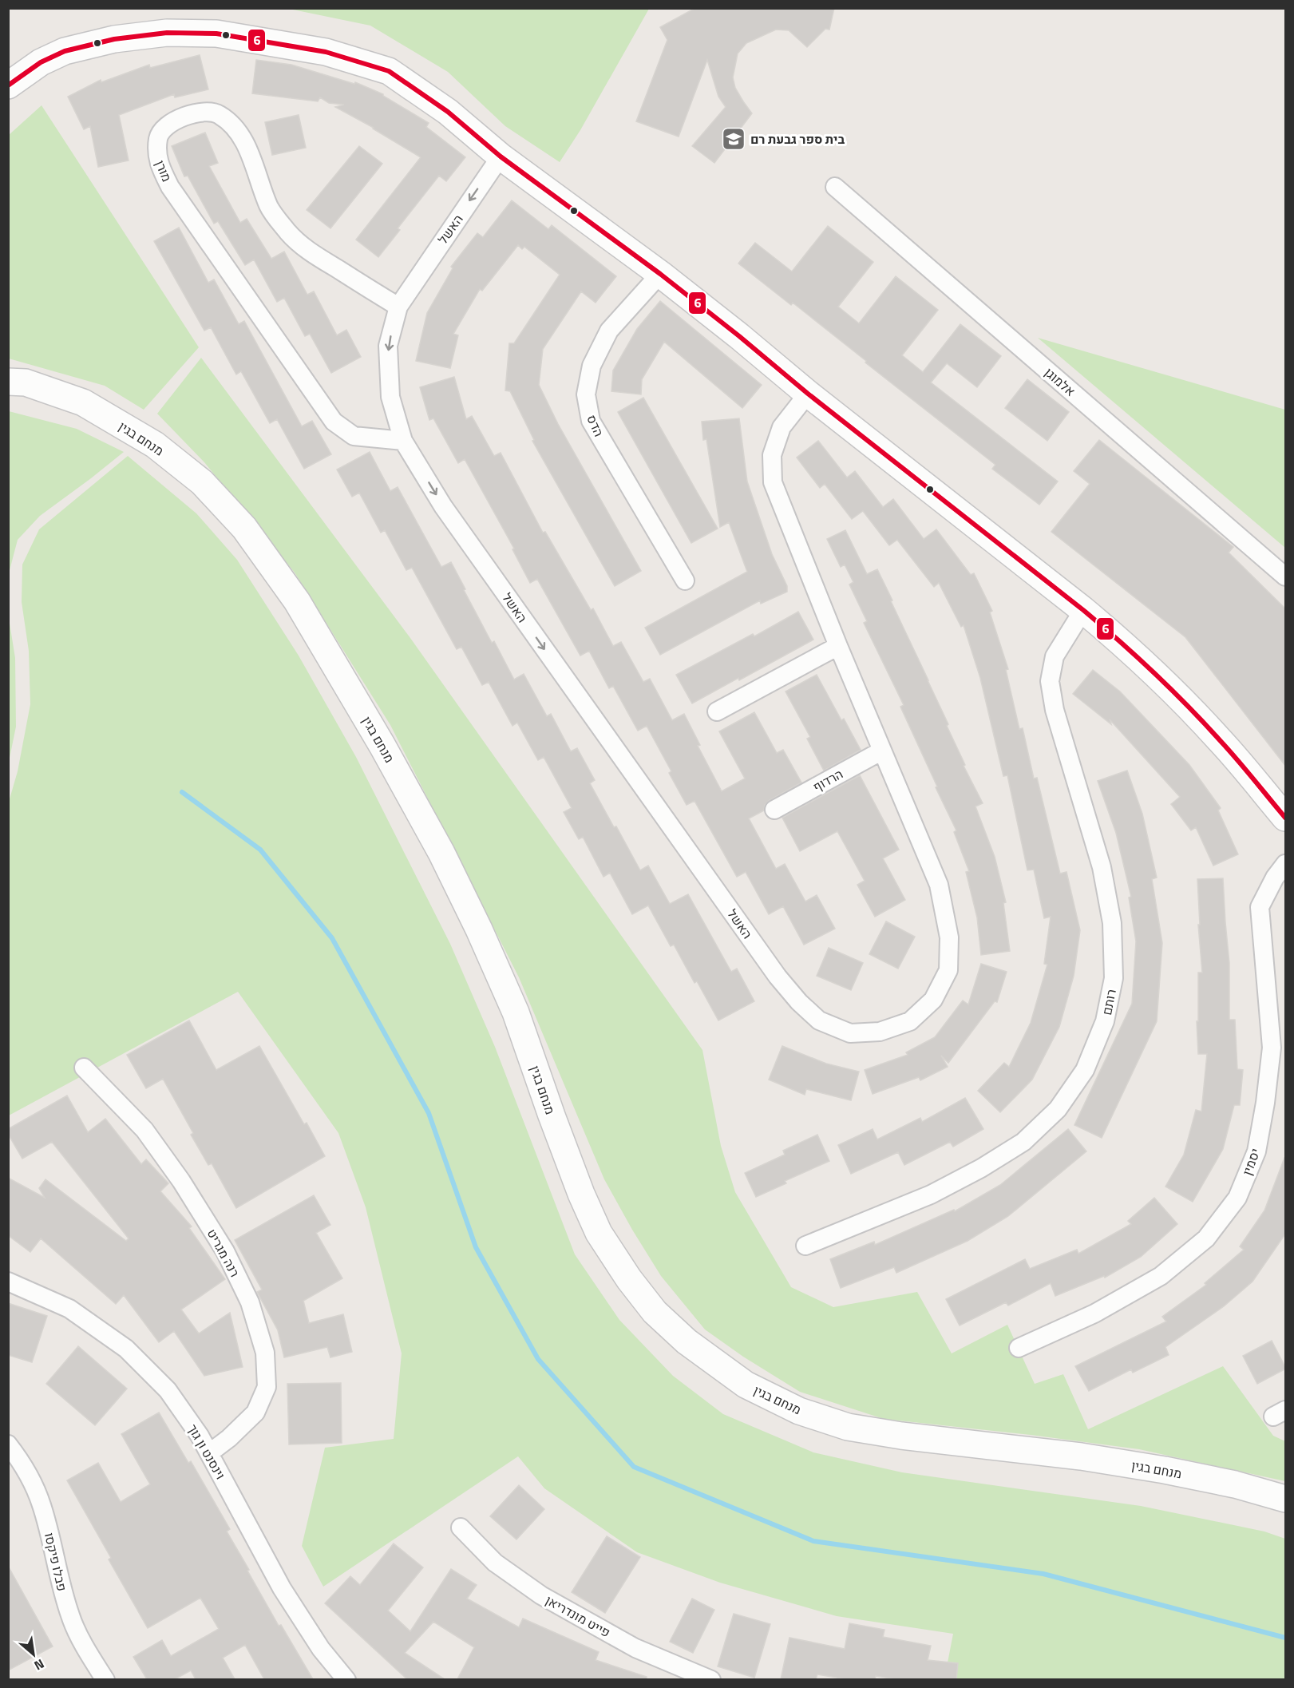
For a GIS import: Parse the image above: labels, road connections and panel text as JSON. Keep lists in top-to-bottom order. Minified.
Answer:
{"streets":{"street":["מורן","האשל","אלמוגן","הדס","מנחם בגין","הרדוף","רותם","יסמין","רנה מגריט","וינסנט ון גוך","פבלו פיקסו","פייט מונדריאן"]},"crossings":[["מורן","האשל"],["האשל","הרדוף"],["רנה מגריט","וינסנט ון גוך"]],"places":{"school or university":["בית ספר גבעת רם"]},"lines":["transit line 6"],"north":"bottom right"}
